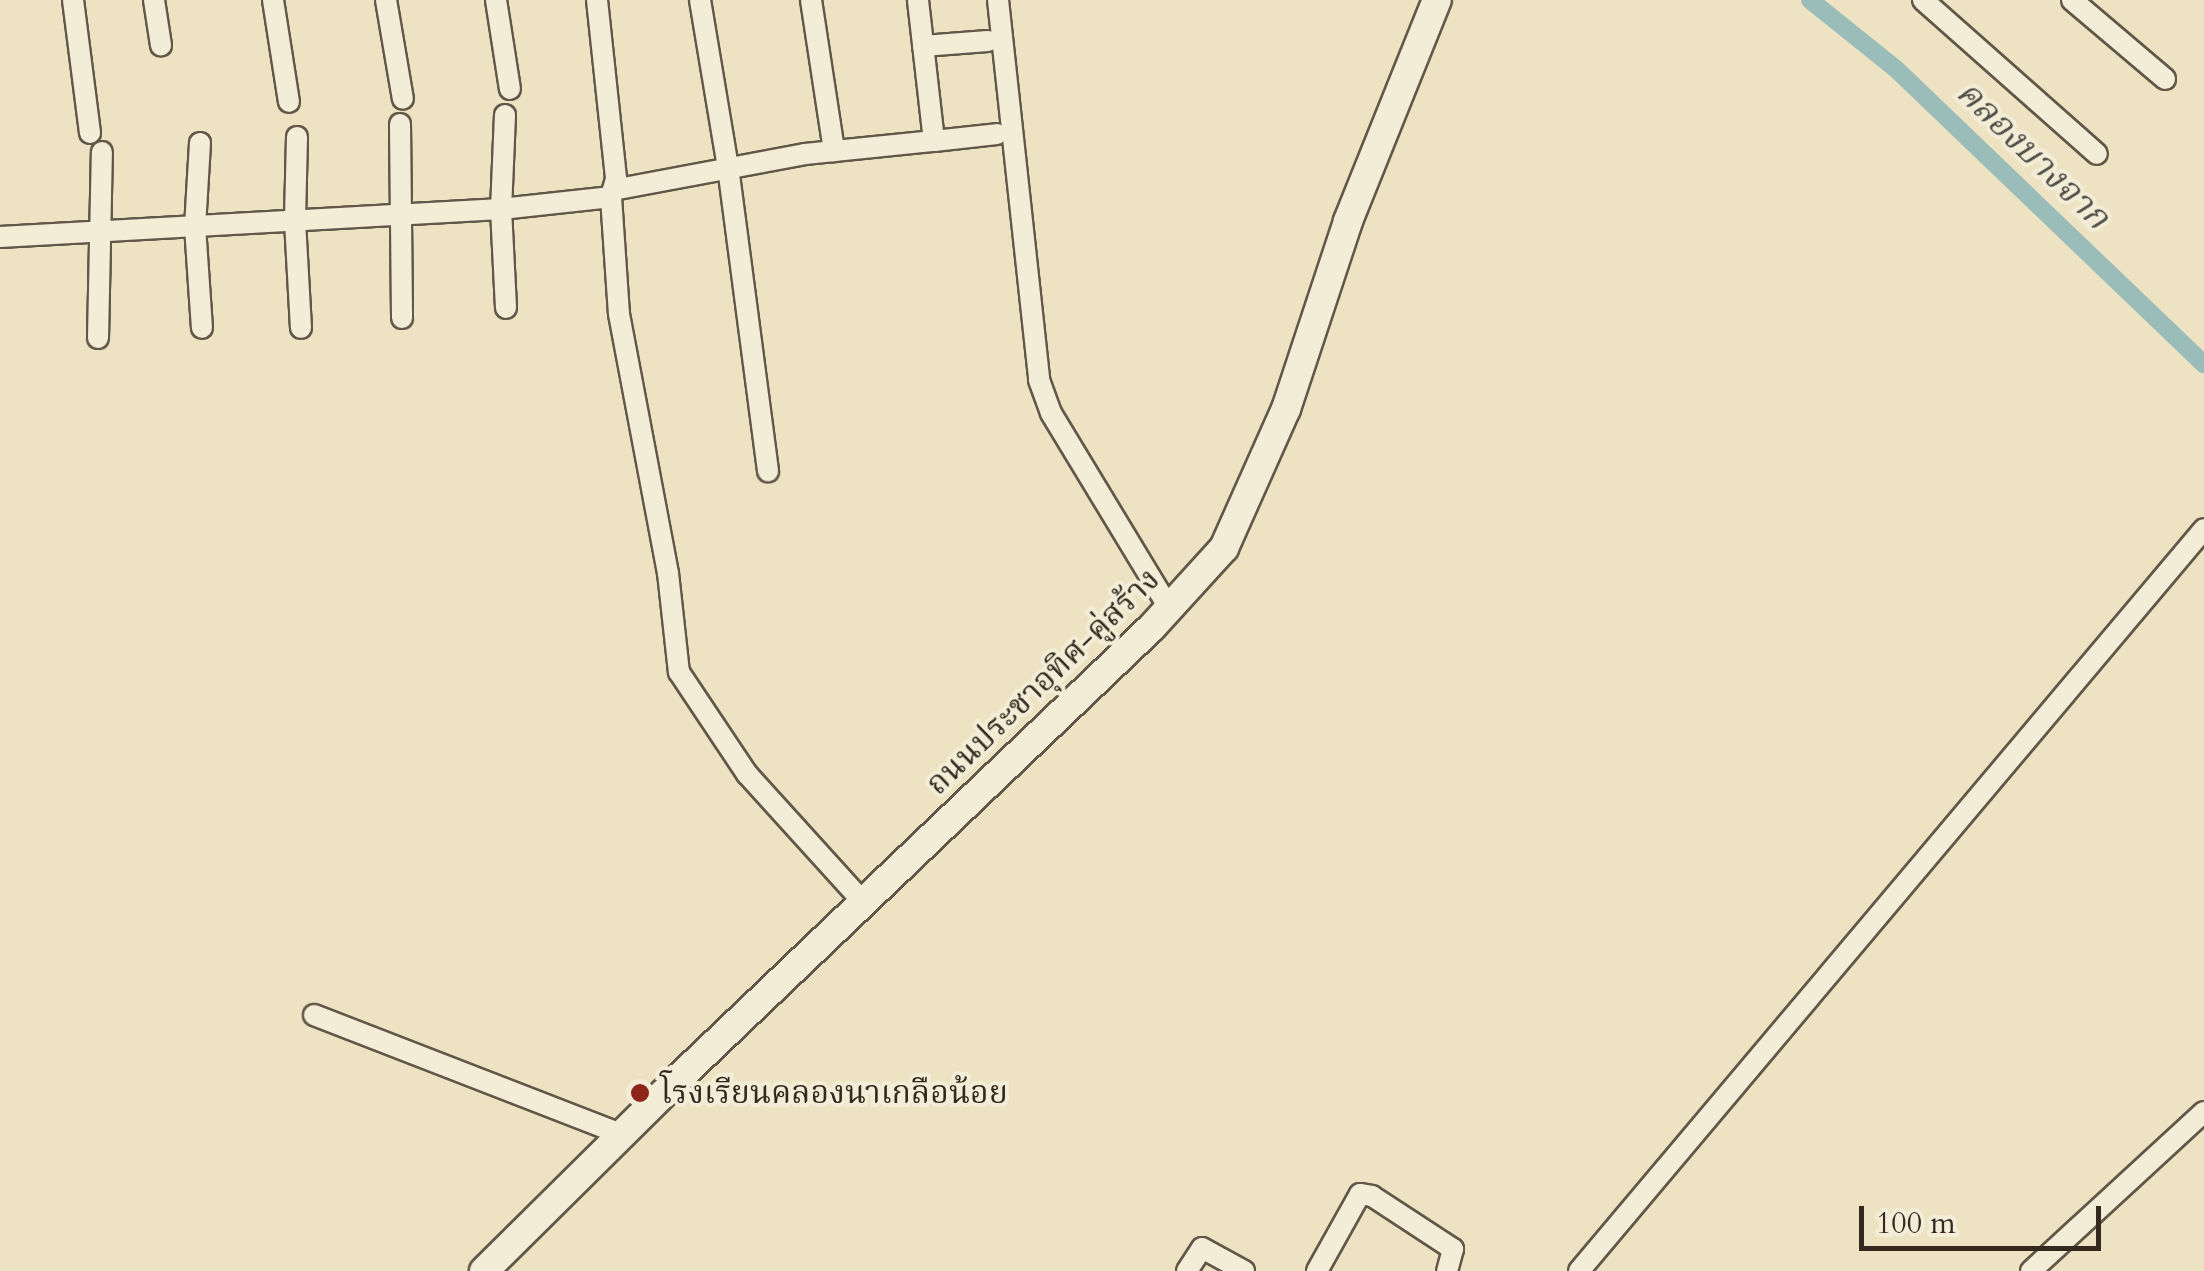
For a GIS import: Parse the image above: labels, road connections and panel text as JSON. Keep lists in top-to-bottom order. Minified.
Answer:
{"streets":{"main road":["ถนนประชาอุทิศ-คู่สร้าง"]},"water":["คลองบางจาก"],"places":["โรงเรียนคลองนาเกลือน้อย"],"scale_bar":"100 m"}
